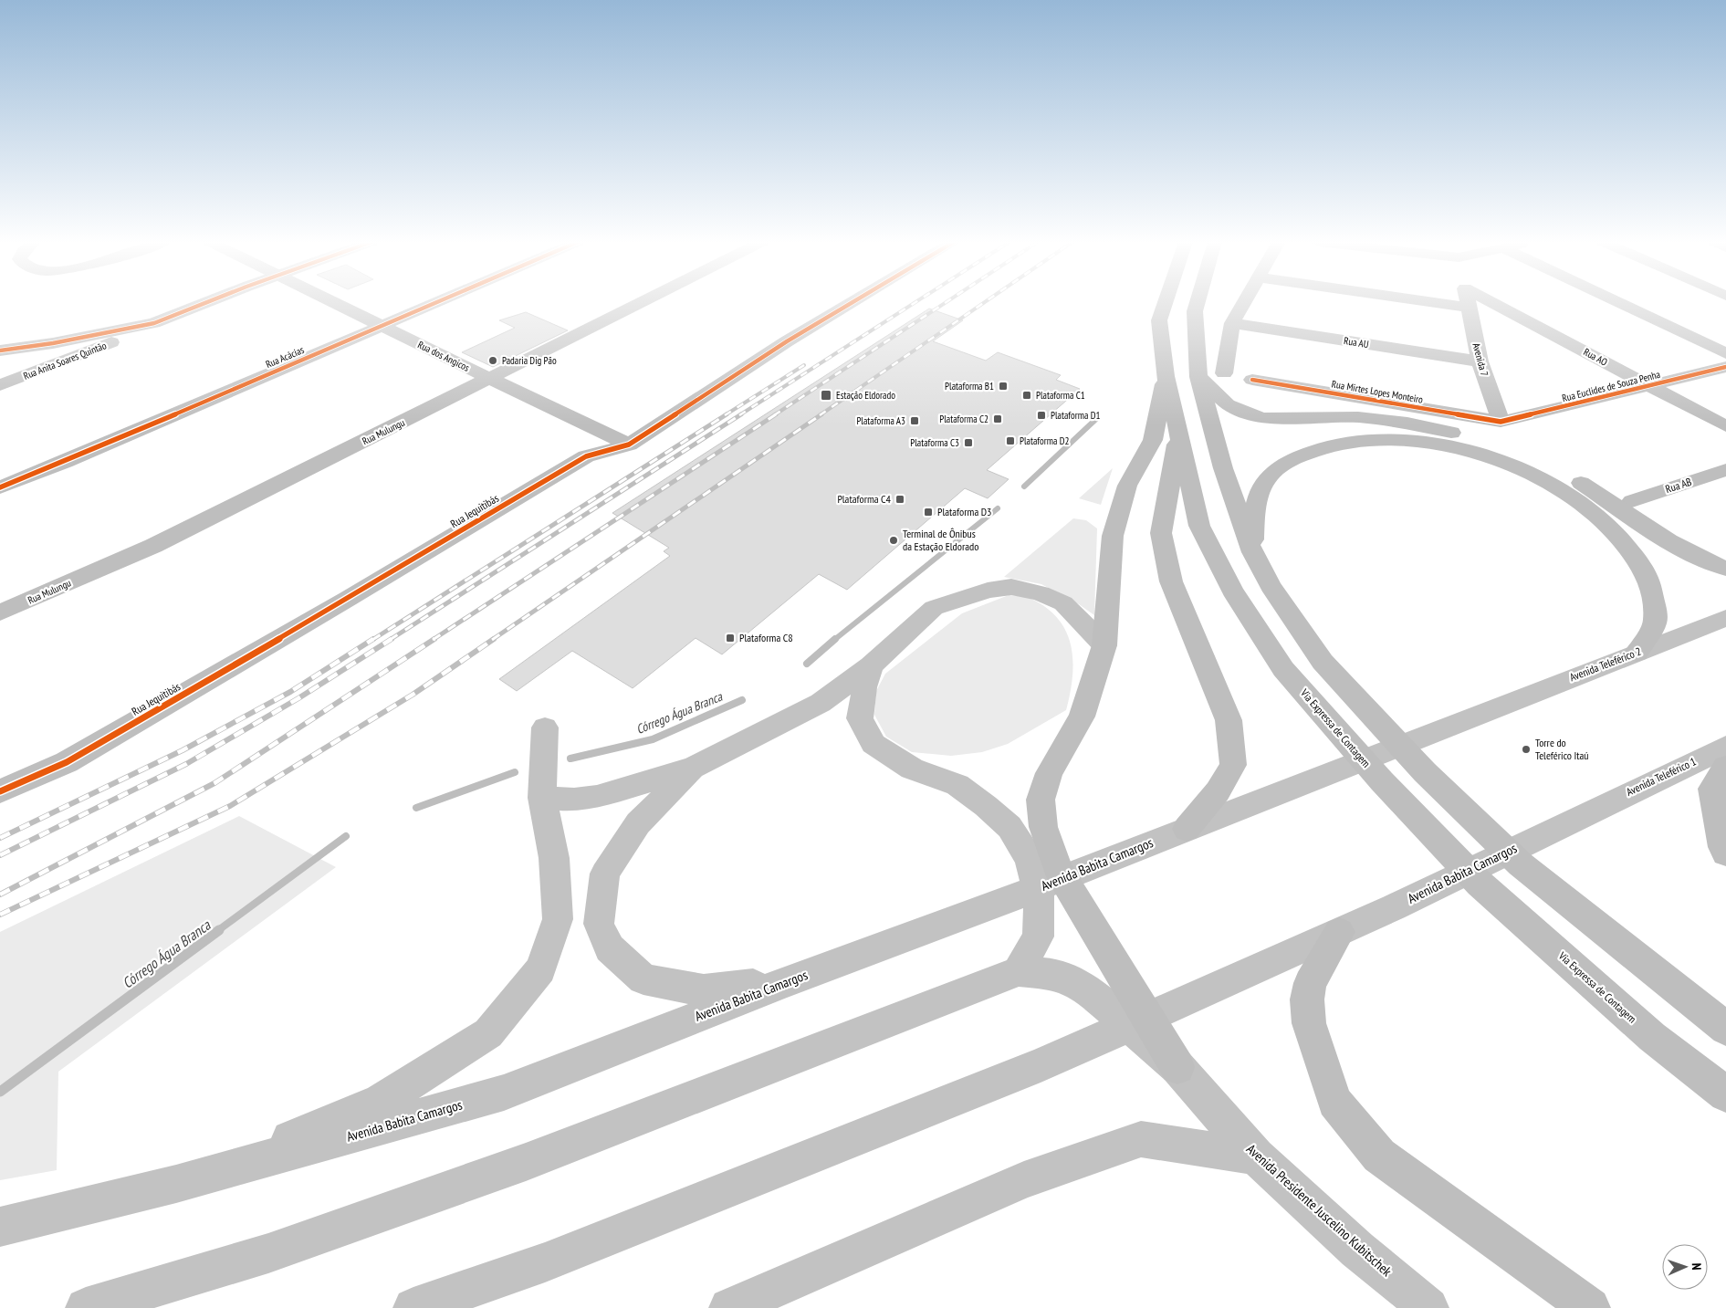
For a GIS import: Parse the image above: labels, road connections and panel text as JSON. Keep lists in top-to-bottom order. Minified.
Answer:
{"streets":{"main road":["Rua AU","Rua dos Angicos","Rua Acácias","Rua AO","Avenida 7","Rua Anita Soares Quintão","Rua Euclides de Souza Penha","Rua Mirtes Lopes Monteiro","Rua Mulungu","Rua AB","Rua Jequitibás","Avenida Teleférico 2","Via Expressa de Contagem","Avenida Teleférico 1","Avenida Babita Camargos","Avenida Presidente Juscelino Kubitschek"]},"crossings":[["Rua AU","Avenida 7"],["Rua dos Angicos","Rua Acácias"],["Rua dos Angicos","Rua Mulungu"],["Rua dos Angicos","Rua Jequitibás"],["Rua AO","Rua Euclides de Souza Penha"],["Avenida 7","Rua Euclides de Souza Penha"],["Avenida 7","Rua Mirtes Lopes Monteiro"],["Rua Euclides de Souza Penha","Rua Mirtes Lopes Monteiro"],["Avenida Teleférico 2","Avenida Babita Camargos"],["Avenida Teleférico 1","Avenida Babita Camargos"]],"water":["Córrego Água Branca"],"places":{"other":["Padaria Dig Pão","Terminal de Ônibus da Estação Eldorado","Torre do Teleférico Itaú"],"transit":["Plataforma B1","Estação Eldorado","Plataforma C1","Plataforma D1","Plataforma C2","Plataforma A3","Plataforma D2","Plataforma C3","Plataforma C4","Plataforma D3","Plataforma C8"]},"north":"right"}
